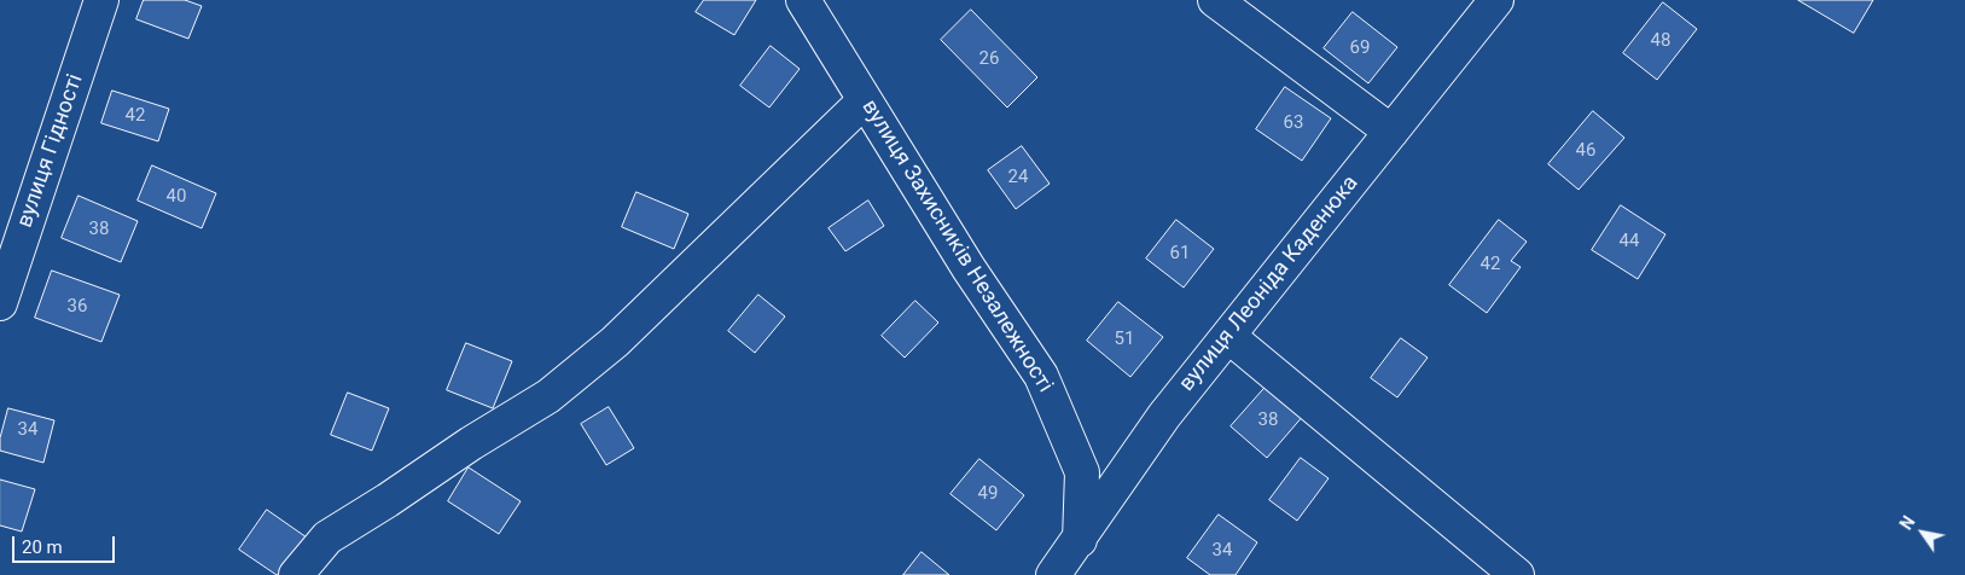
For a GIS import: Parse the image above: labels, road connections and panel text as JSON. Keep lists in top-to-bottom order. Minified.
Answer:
{"streets":{"street":["вулиця Гідності","вулиця Захисників Незалежності","вулиця Леоніда Каденюка"]},"crossings":[["вулиця Захисників Незалежності","вулиця Леоніда Каденюка"]],"house_numbers":["48","69","26","42","63","46","24","40","38","44","61","42","36","51","38","34","49","34"],"scale_bar":"20 m","north":"top left"}
